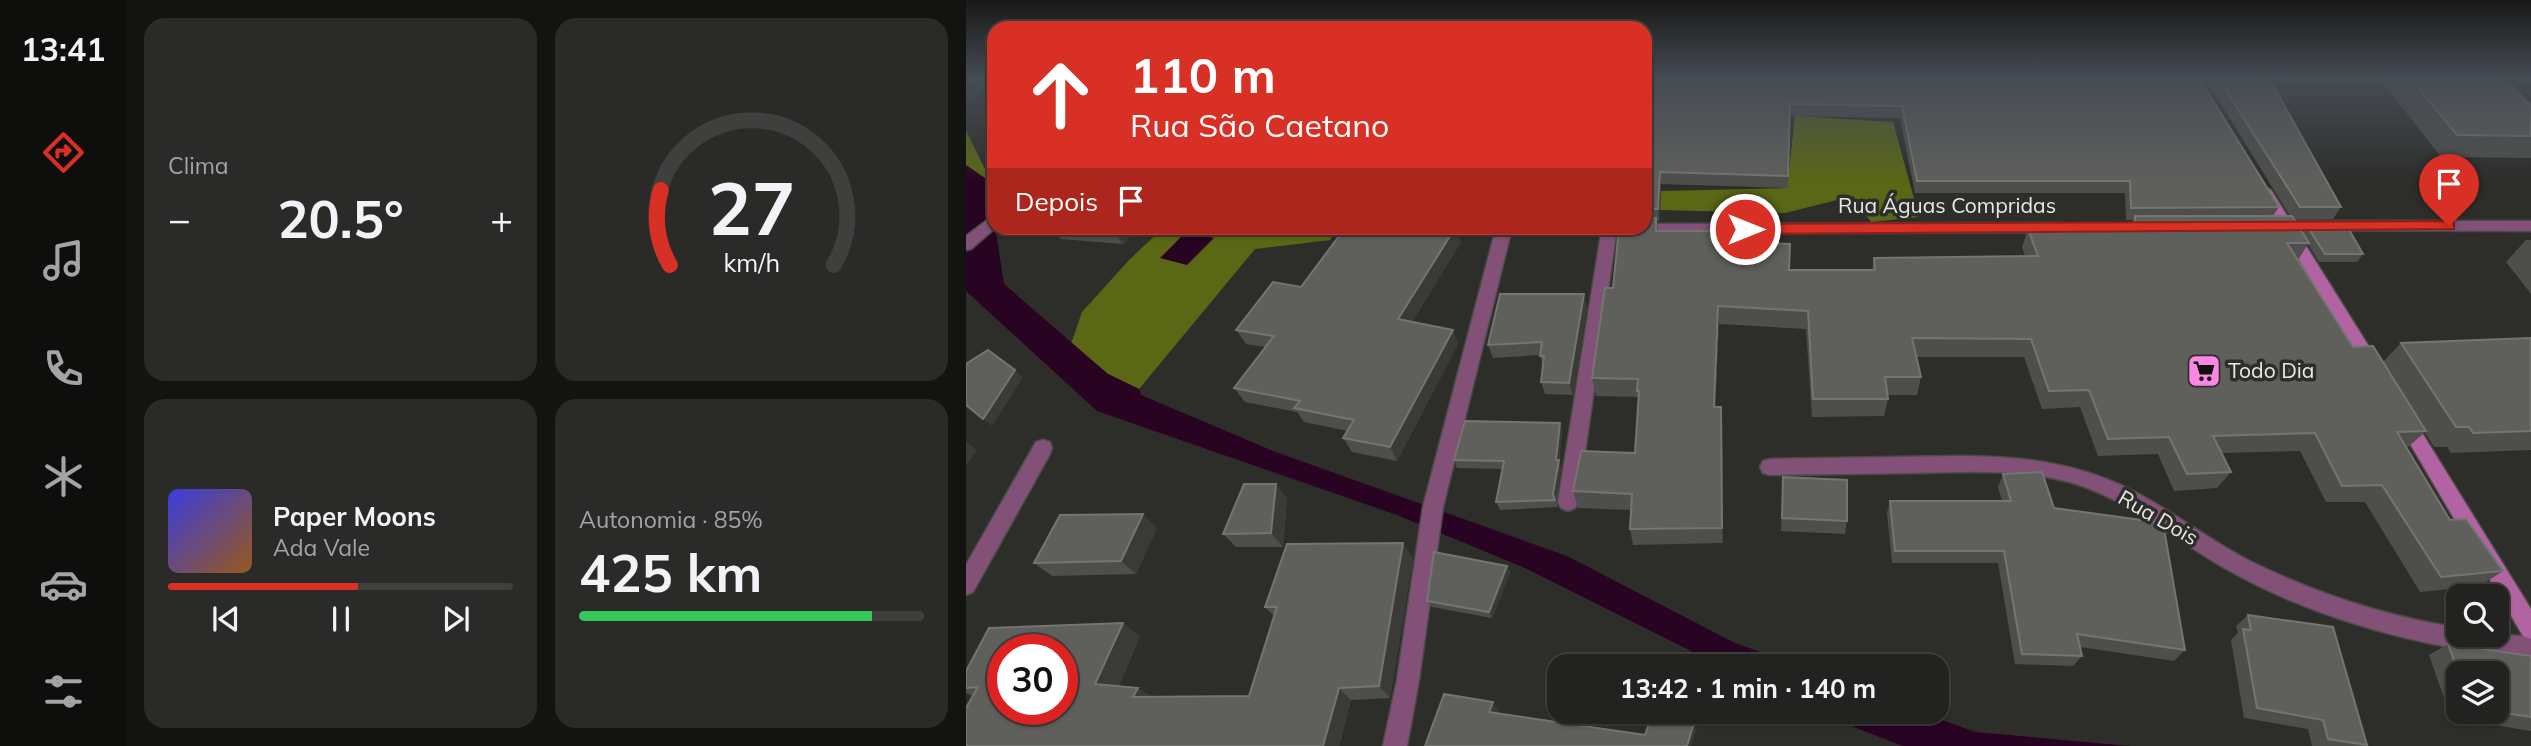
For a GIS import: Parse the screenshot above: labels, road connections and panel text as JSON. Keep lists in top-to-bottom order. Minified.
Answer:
{"streets":{"street":["Rua Águas Compridas","Rua Dois"]},"places":{"supermarket":["Todo Dia"]},"page":{"tabs":"13:41","tile":["Clima",["Autonomia · 85%","425 km"]],"turn":["110 m","Rua São Caetano"],"then":"Depois","heat":["−","20.5°","+"],"song":["Paper Moons","Ada Vale"],"limit":"30","trip":"13:42 · 1 min · 140 m","gauge":["27","km/h"]}}
